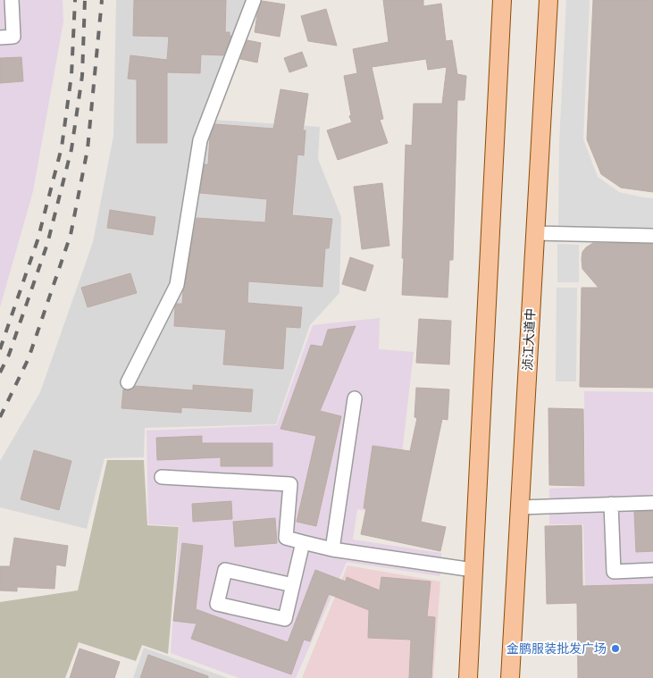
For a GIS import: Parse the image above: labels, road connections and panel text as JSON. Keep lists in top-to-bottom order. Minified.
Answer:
{"streets":{"main road":["浈江大道中"]},"places":["金鹏服装批发广场"]}
